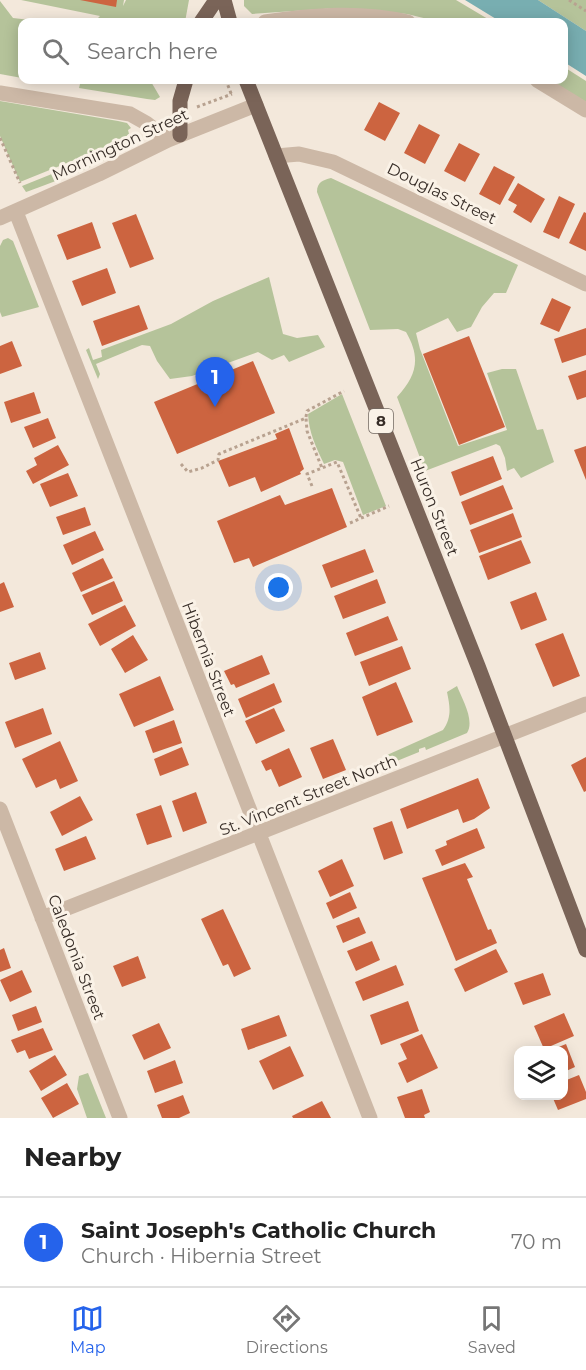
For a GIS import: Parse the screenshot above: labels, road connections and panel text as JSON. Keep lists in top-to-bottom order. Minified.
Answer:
{"streets":{"main road":["8","Huron Street"],"street":["Mornington Street","Douglas Street","Hibernia Street","St. Vincent Street North","Caledonia Street"]},"crossings":[["Mornington Street","Huron Street"],["Mornington Street","Hibernia Street"],["Douglas Street","Huron Street"],["Huron Street","St. Vincent Street North"],["Hibernia Street","St. Vincent Street North"],["St. Vincent Street North","Caledonia Street"]],"page":{"search":"Search here","pins":"1","heading":"Nearby","list":[{"mark":"1","name":"Saint Joseph's Catholic Church","note":"Church · Hibernia Street","value":"70 m"}],"nav":["Map","Directions","Saved"]}}
